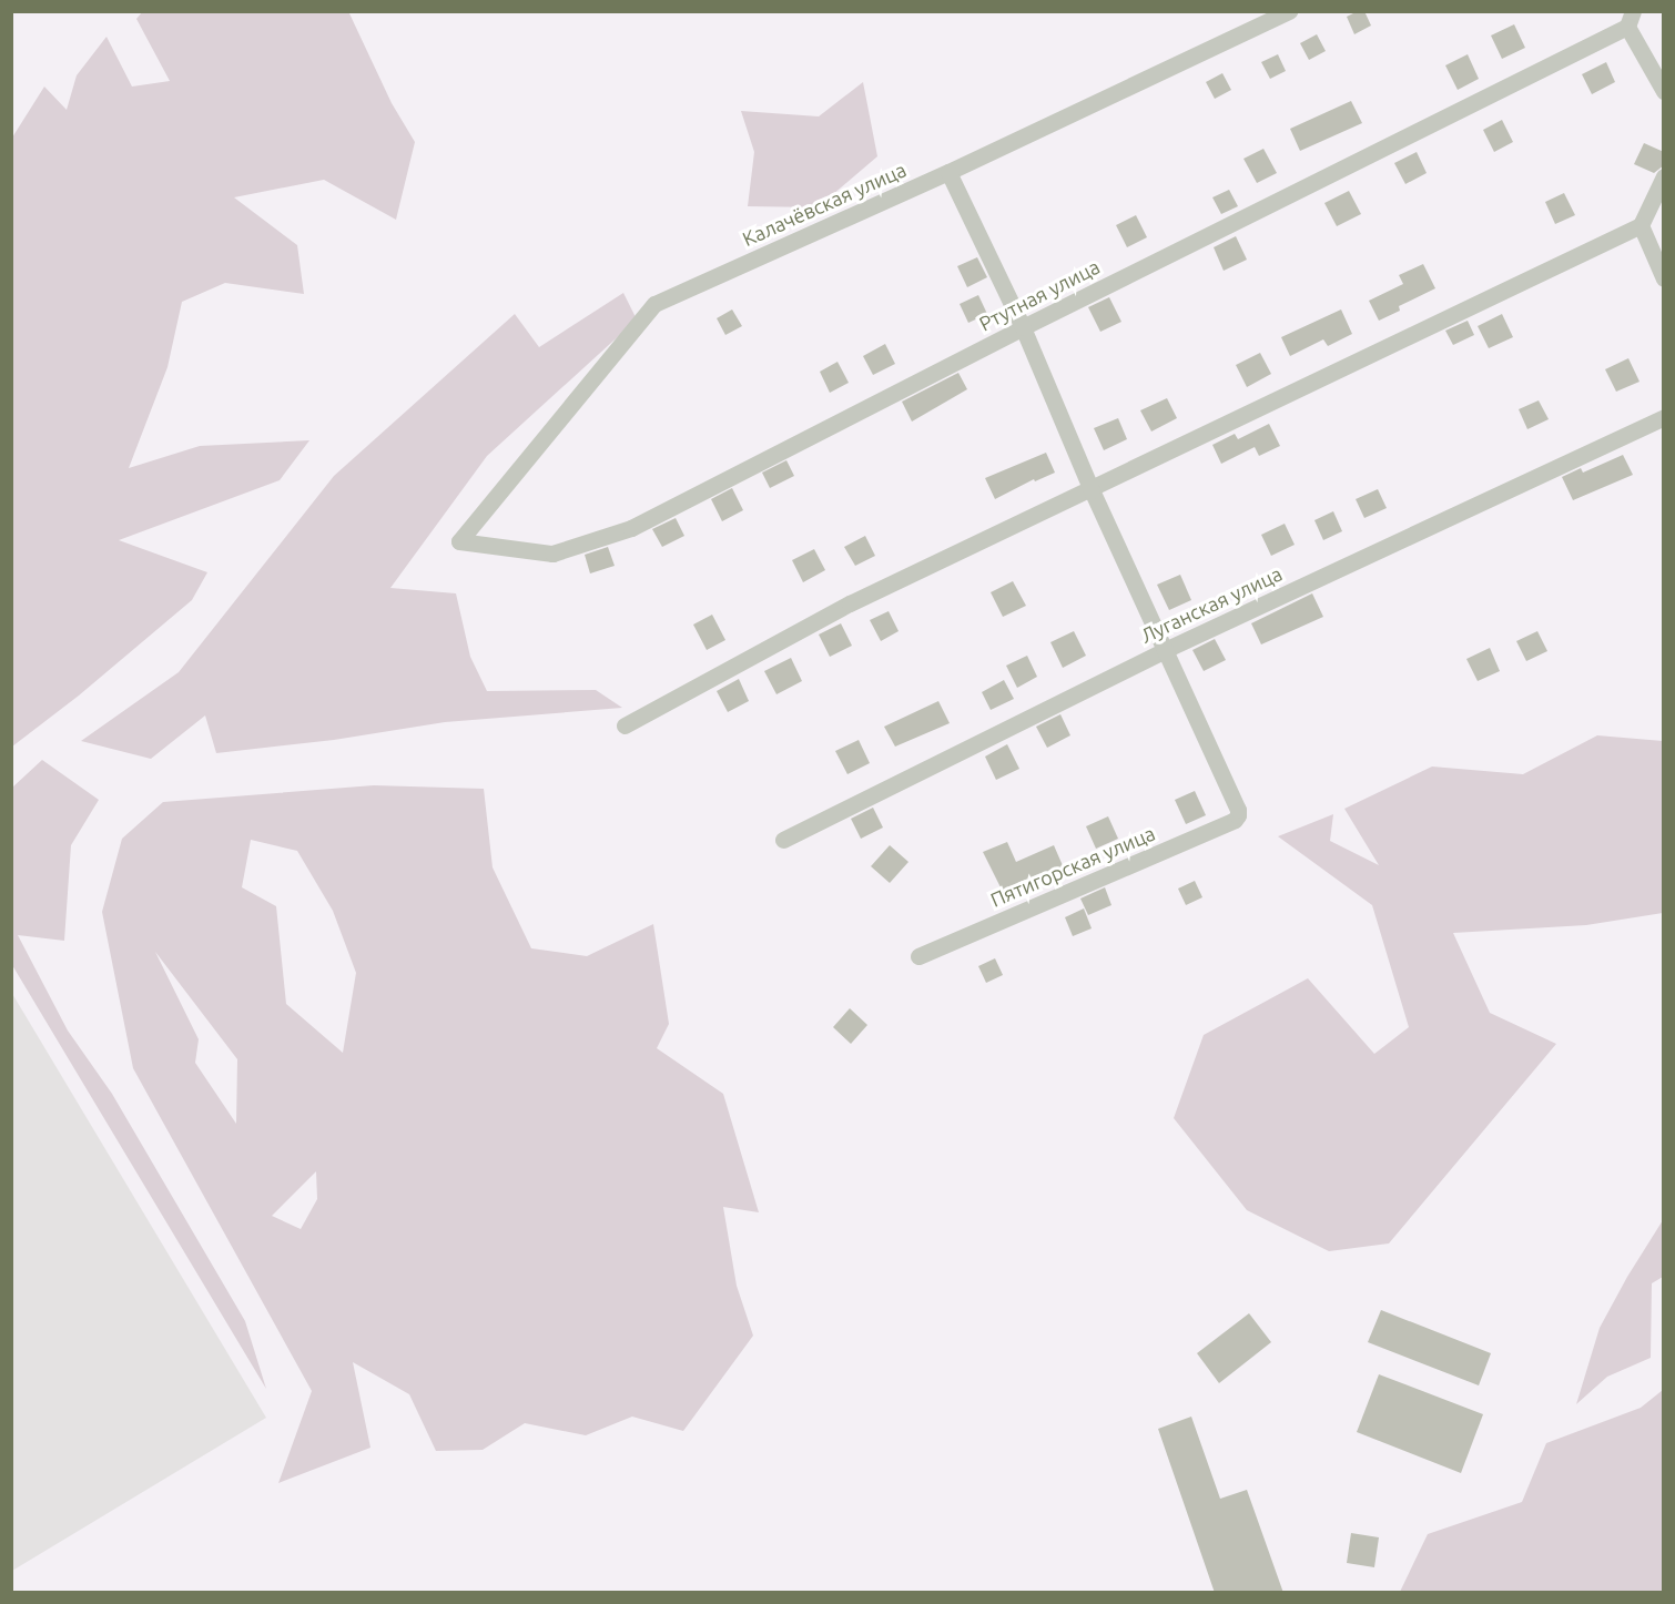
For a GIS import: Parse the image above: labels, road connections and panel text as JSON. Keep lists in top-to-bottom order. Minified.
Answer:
{"streets":{"street":["Калачёвская улица","Ртутная улица","Луганская улица","Пятигорская улица"]},"crossings":[["Калачёвская улица","Ртутная улица"],["Луганская улица","Пятигорская улица"]]}
